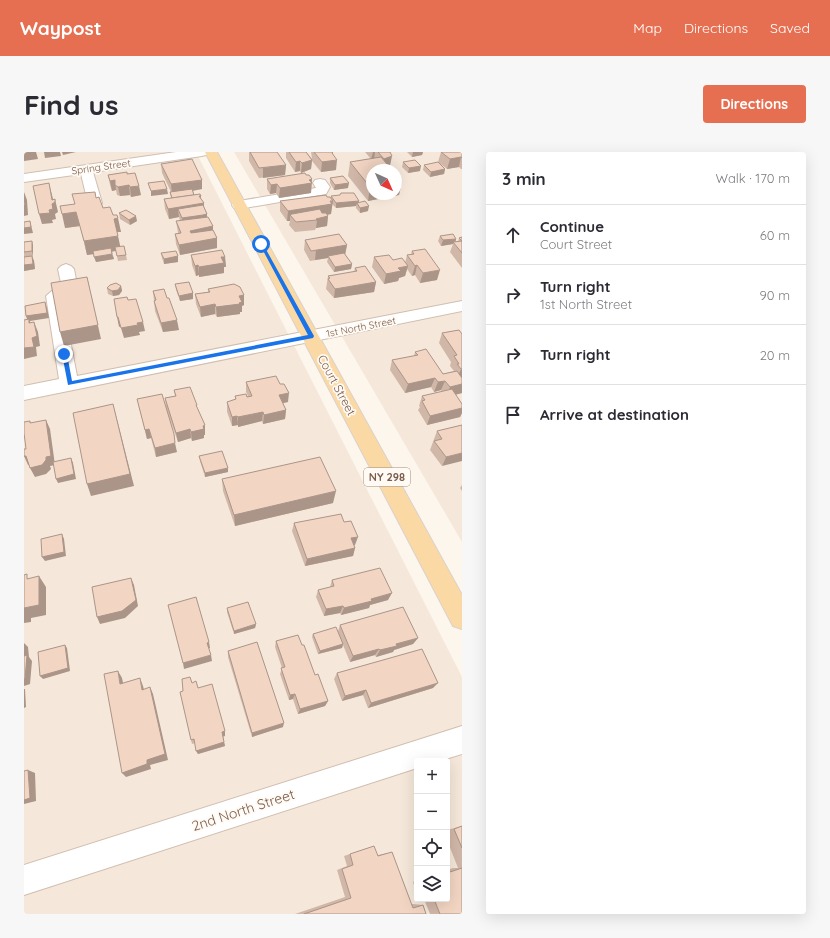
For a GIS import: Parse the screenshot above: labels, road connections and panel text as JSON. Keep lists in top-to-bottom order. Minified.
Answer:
{"streets":{"main road":["Court Street","NY 298"],"street":["Spring Street","1st North Street","2nd North Street"]},"crossings":[["1st North Street","Court Street"]],"north":"bottom right","page":{"header":"Waypost","nav":["Map","Directions","Saved"],"buttons":"Directions","title":"Find us","heading":["3 min","Walk · 170 m"],"list":[["Continue","Court Street","60 m"],["Turn right","1st North Street","90 m"],["Turn right","20 m"],"Arrive at destination"],"map_buttons":["+","−"]}}
